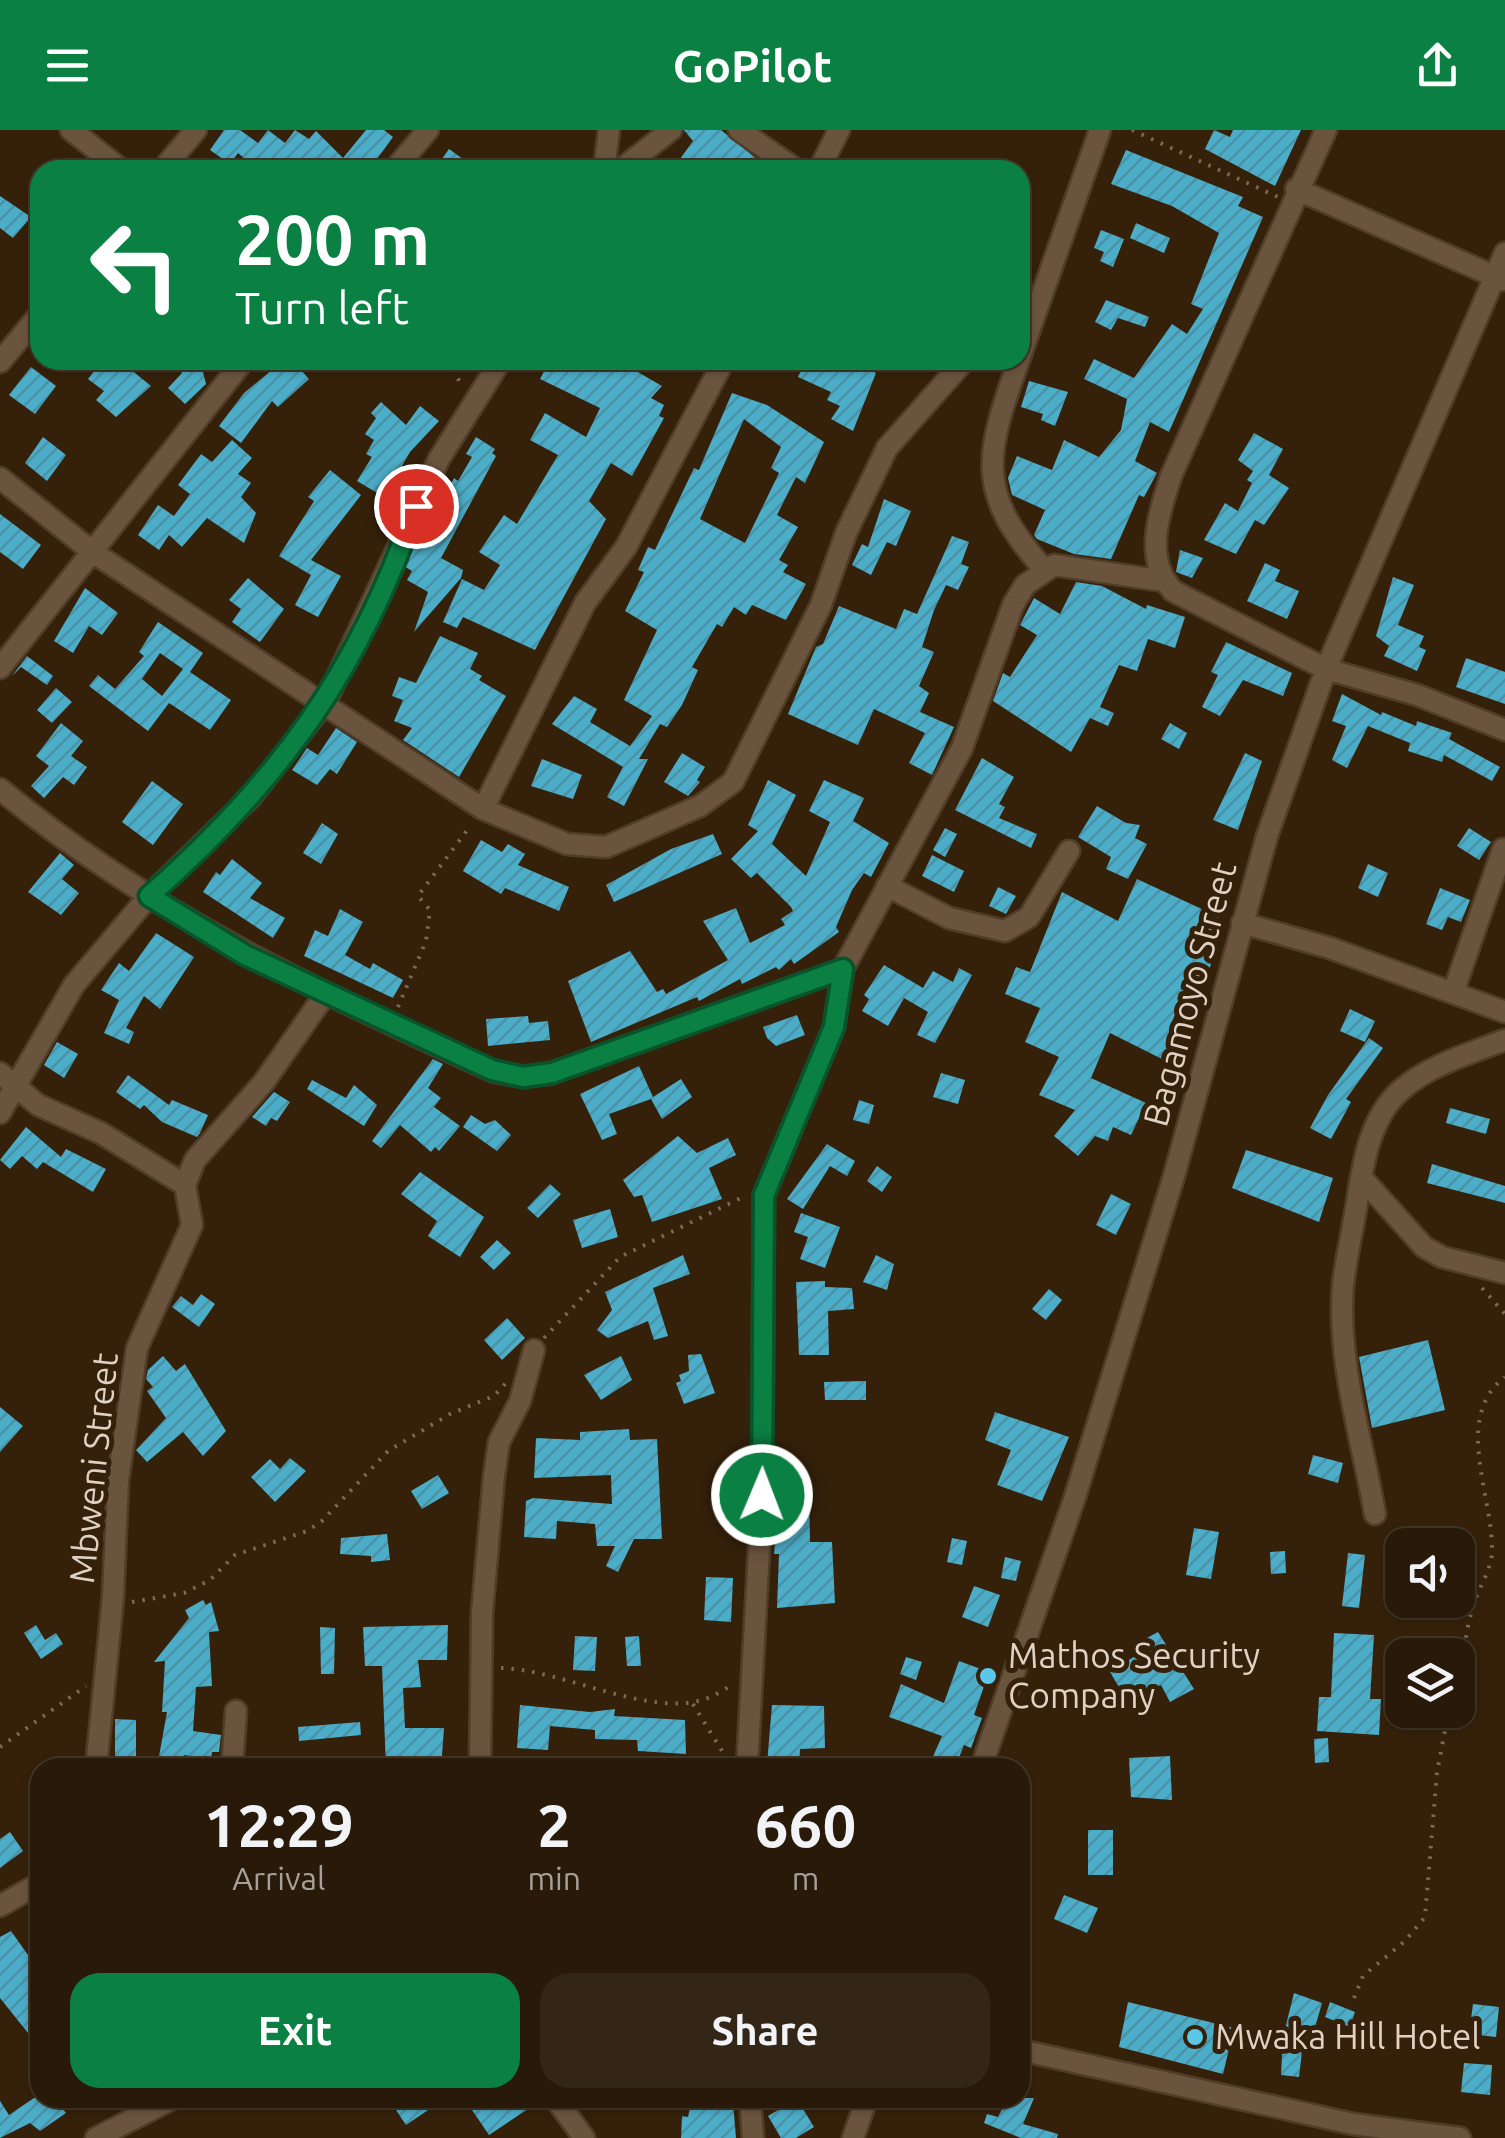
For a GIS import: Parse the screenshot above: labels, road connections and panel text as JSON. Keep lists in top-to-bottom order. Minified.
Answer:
{"streets":{"street":["Bagamoyo Street","Mbweni Street"]},"places":["Mathos Security Company","Mwaka Hill Hotel"],"page":{"header":"GoPilot","turn":["200 m","Turn left"],"eta":["12:29","Arrival","2","min","660","m"],"buttons":["Exit","Share"]}}
